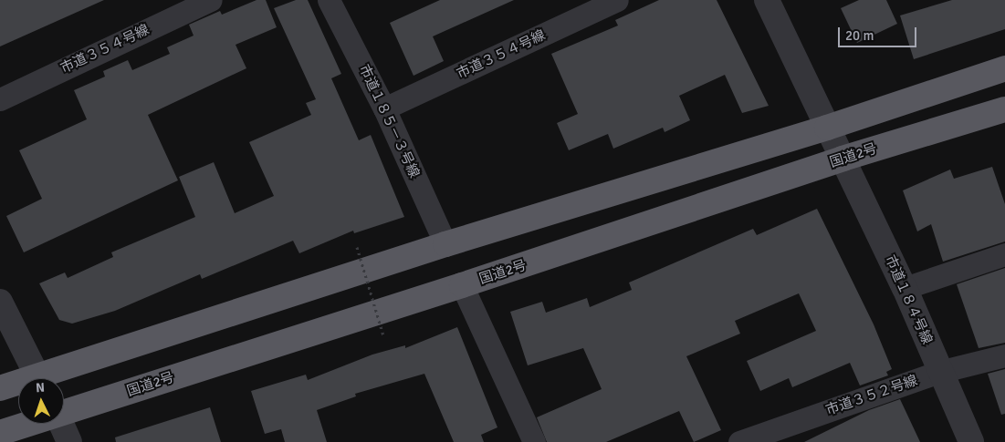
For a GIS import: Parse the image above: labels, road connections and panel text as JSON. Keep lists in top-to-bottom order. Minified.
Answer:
{"streets":{"highway":["国道2号"],"street":["市道３５４号線","市道１８５－３号線","市道１８４号線","市道３５２号線"]},"crossings":[["市道３５４号線","市道１８５－３号線"],["国道2号","市道１８４号線"],["市道１８４号線","市道３５２号線"]],"scale_bar":"20 m","north":"top"}
